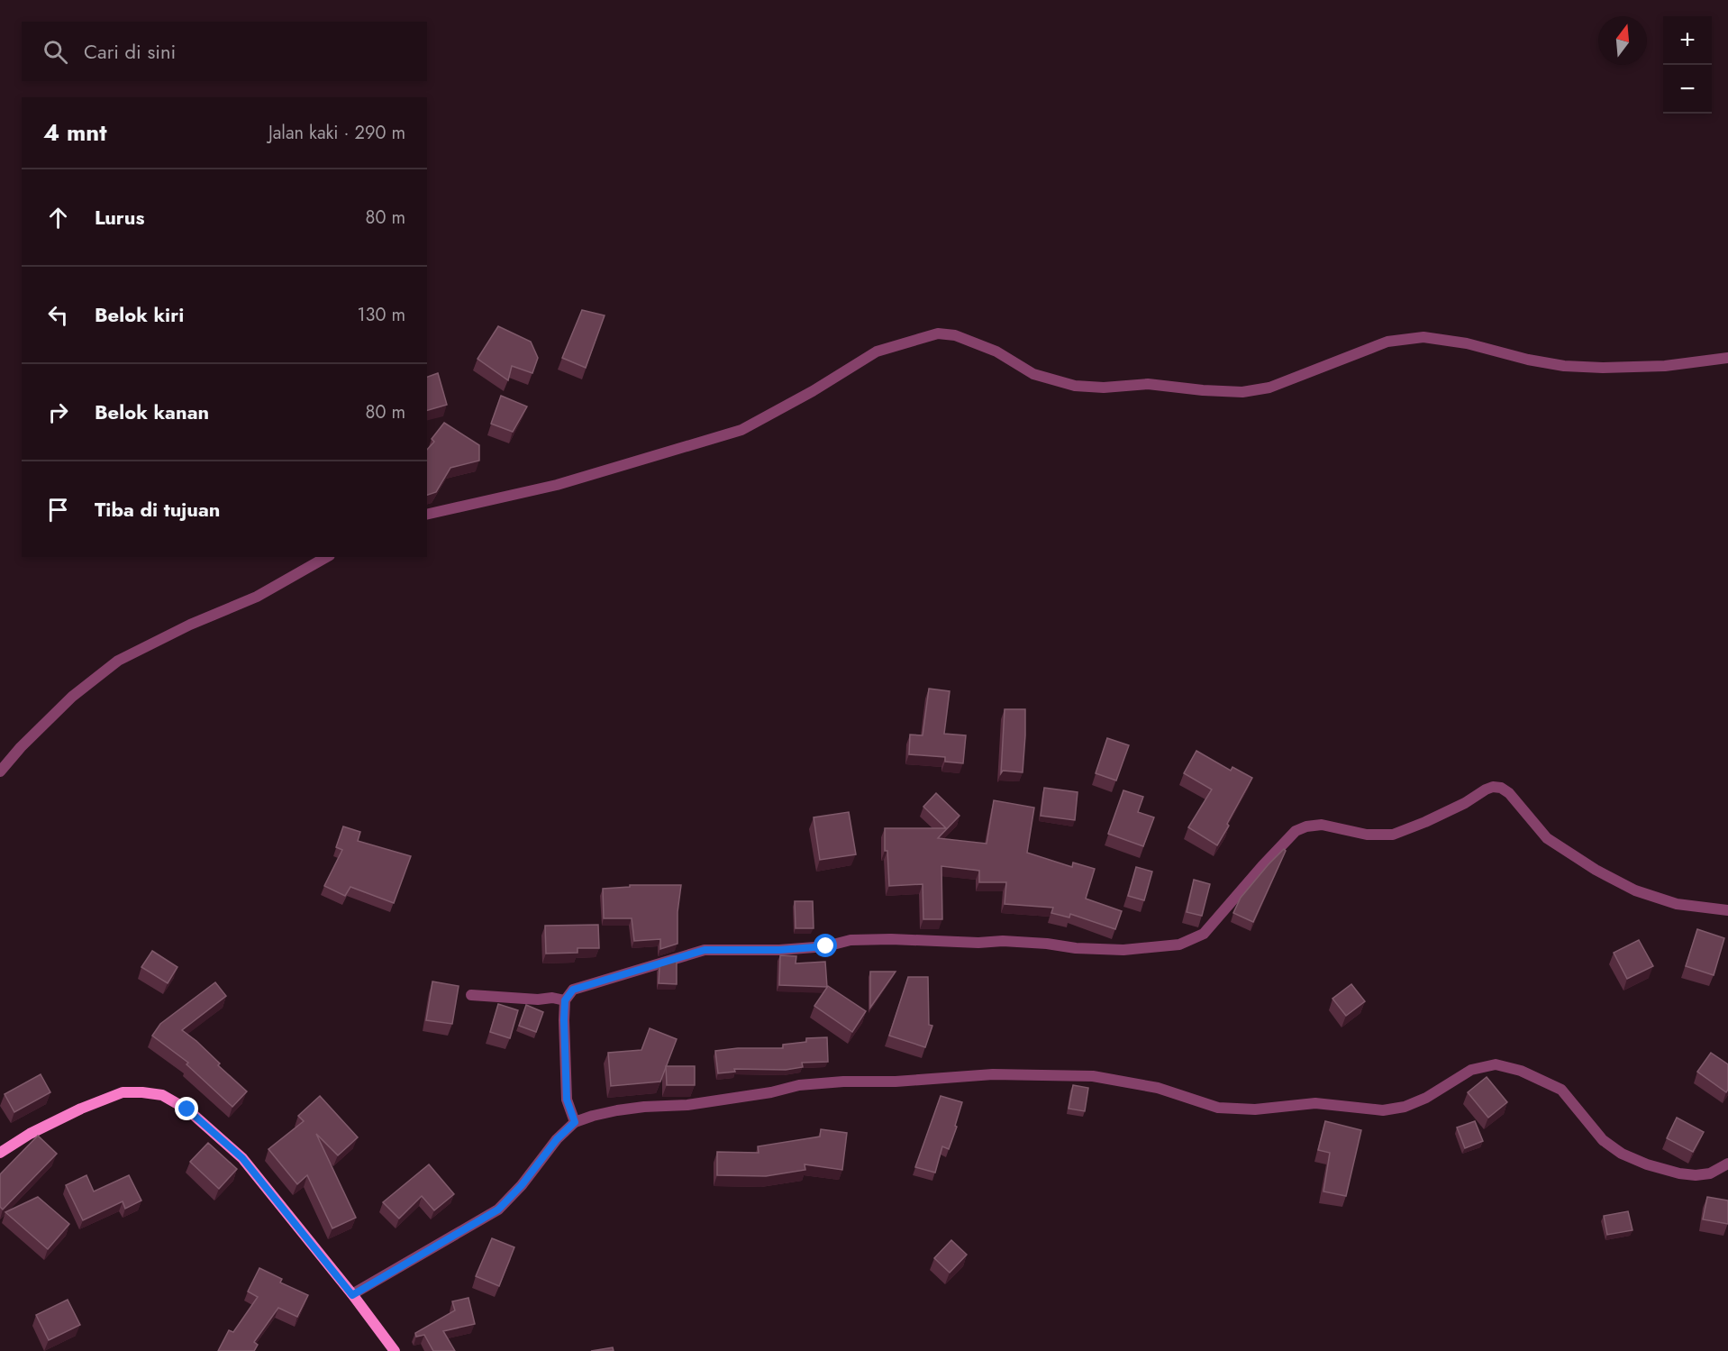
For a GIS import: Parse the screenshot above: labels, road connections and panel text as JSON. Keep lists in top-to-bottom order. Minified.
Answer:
{"north":"top","page":{"map_buttons":["+","−"],"search":"Cari di sini","heading":["4 mnt","Jalan kaki · 290 m"],"list":[["Lurus","80 m"],["Belok kiri","130 m"],["Belok kanan","80 m"],"Tiba di tujuan"]}}
